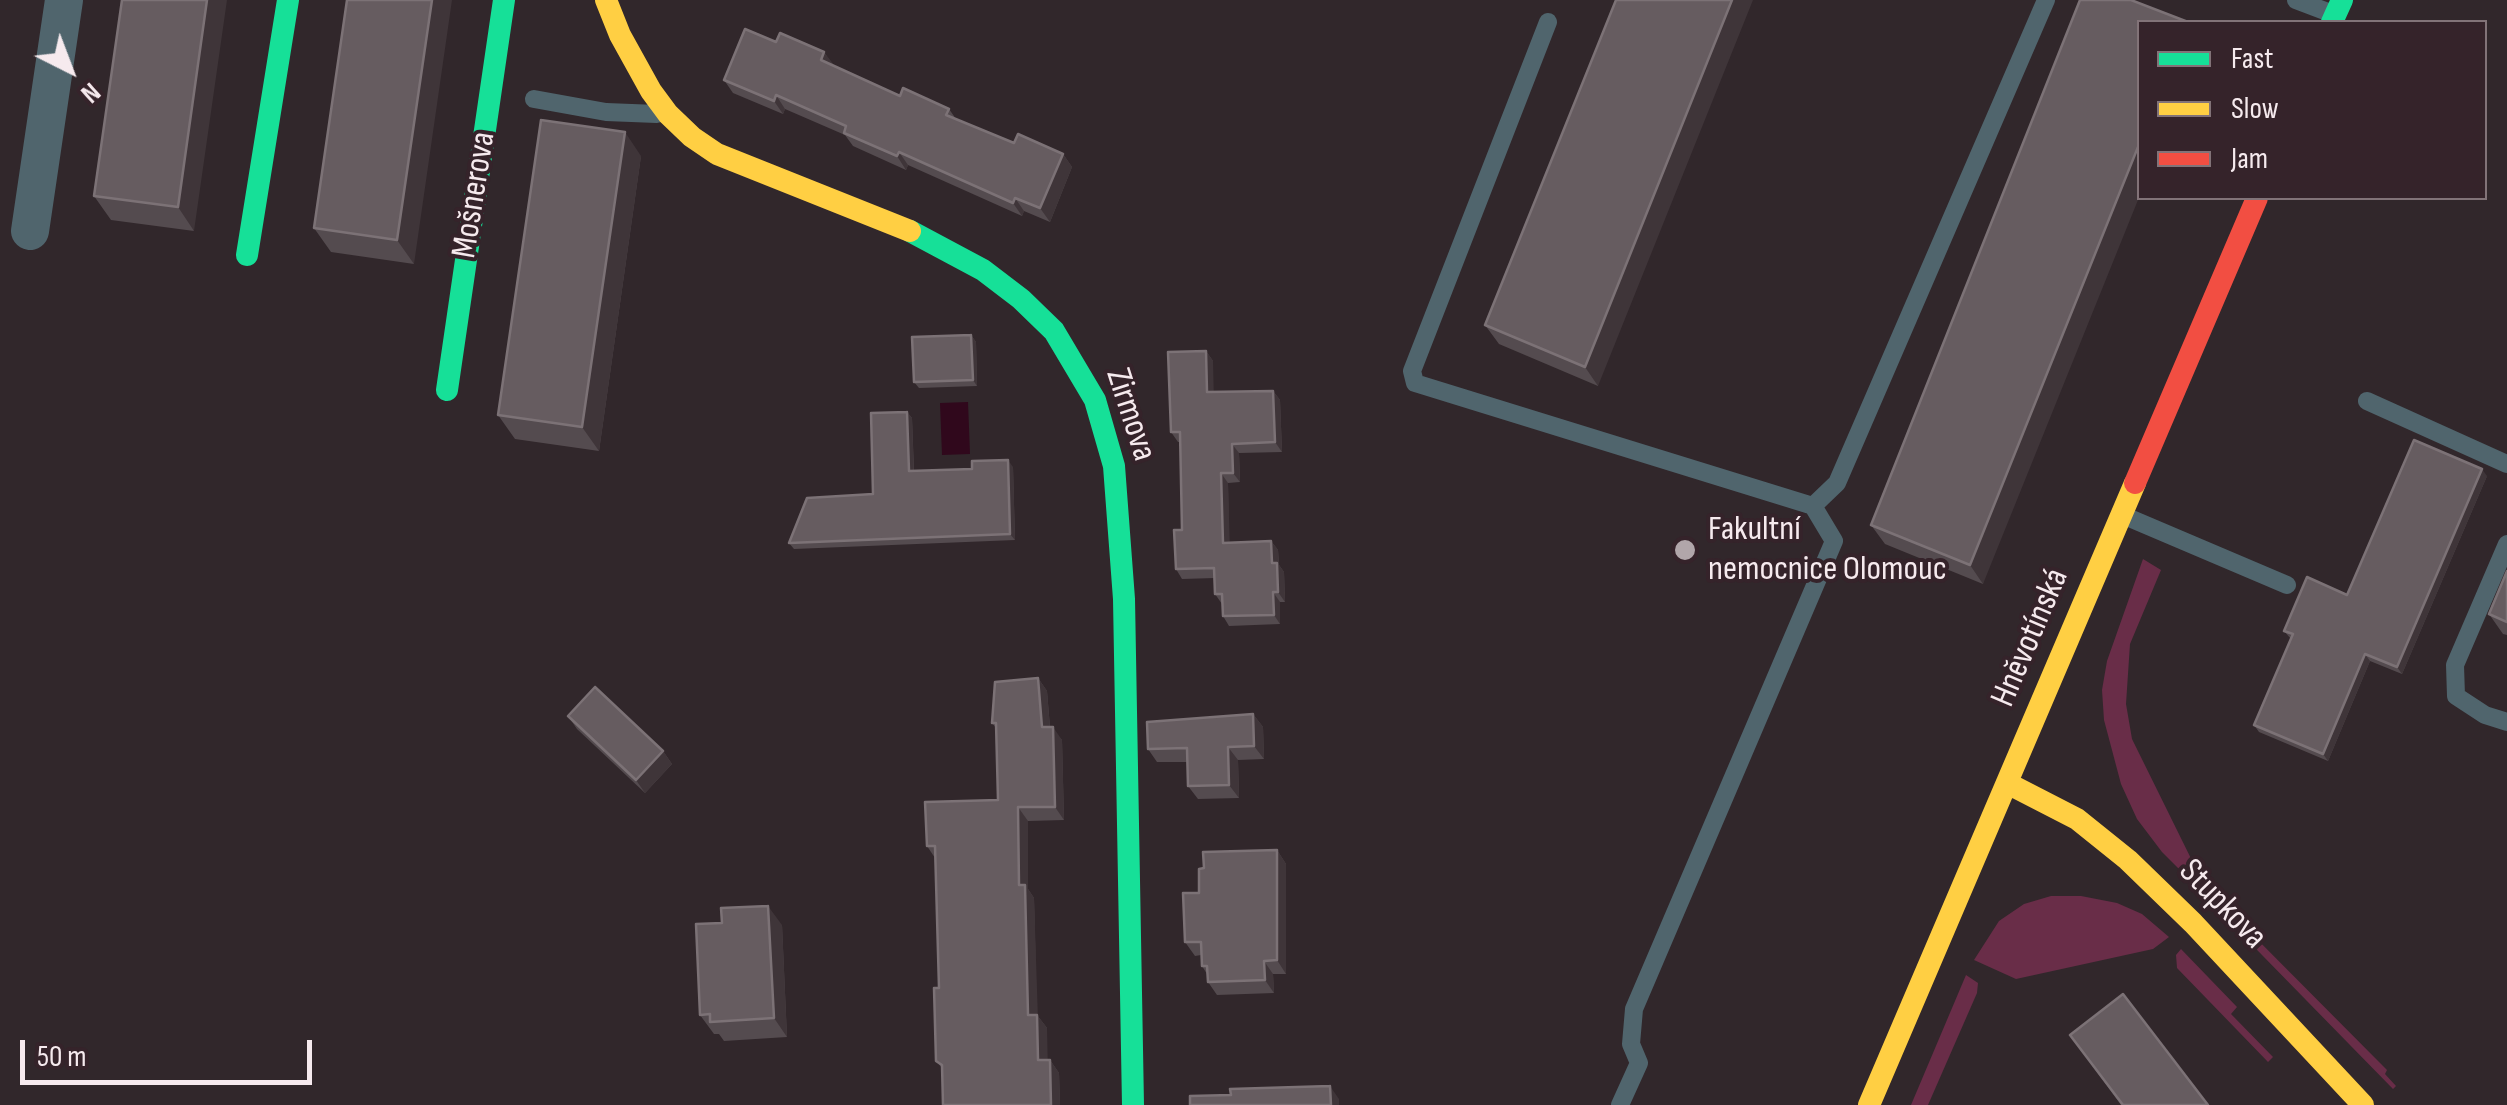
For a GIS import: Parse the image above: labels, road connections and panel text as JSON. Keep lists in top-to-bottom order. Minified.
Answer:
{"streets":{"street":["Mošnerova","Zirmova","Hněvotínská","Stupkova"]},"crossings":[["Hněvotínská","Stupkova"]],"places":["Fakultní nemocnice Olomouc"],"legend":["Fast","Slow","Jam"],"scale_bar":"50 m","north":"bottom right"}
